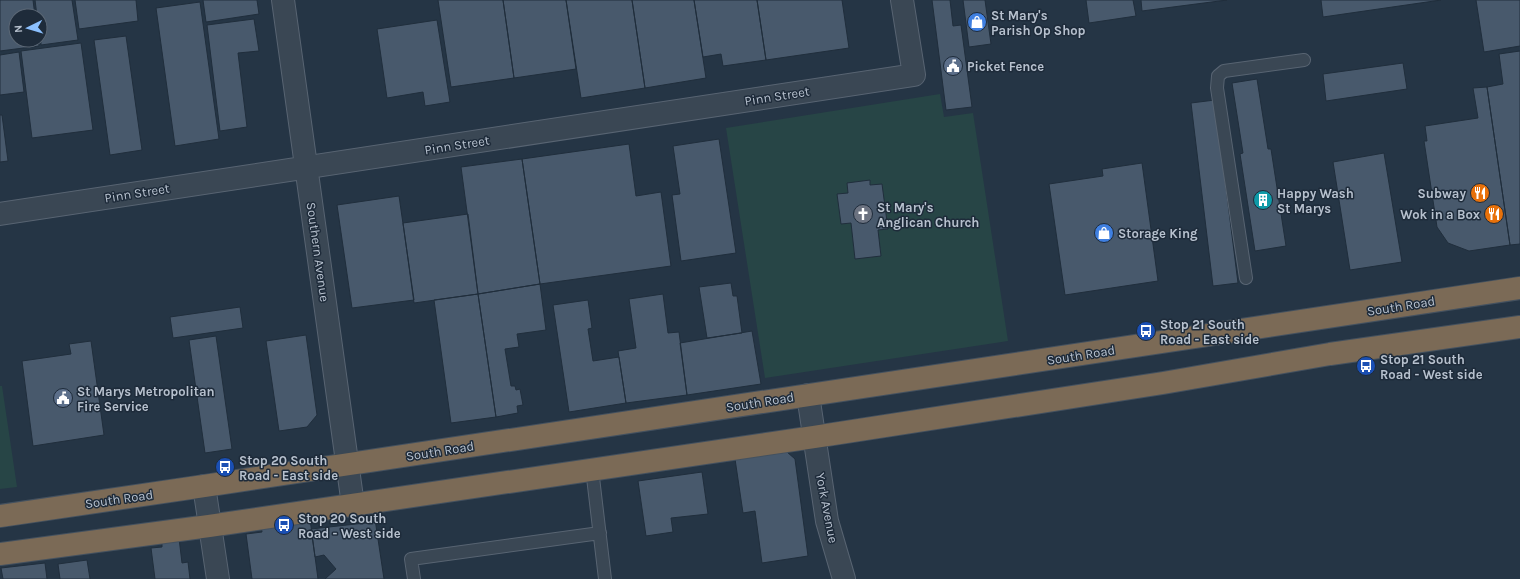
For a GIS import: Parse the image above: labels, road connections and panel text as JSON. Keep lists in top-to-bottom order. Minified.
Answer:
{"streets":{"highway":["South Road"],"street":["Pinn Street","Southern Avenue","York Avenue"]},"crossings":[["Pinn Street","Southern Avenue"],["Southern Avenue","South Road"],["South Road","York Avenue"]],"places":{"shop":["St Mary's Parish Op Shop","Storage King"],"public building":["Picket Fence","St Marys Metropolitan Fire Service"],"restaurant":["Subway","Wok in a Box"],"building":["Happy Wash St Marys"],"church":["St Mary's Anglican Church"],"bus stop":["Stop 21 South Road - East side","Stop 21 South Road - West side","Stop 20 South Road - East side","Stop 20 South Road - West side"]},"north":"left"}
